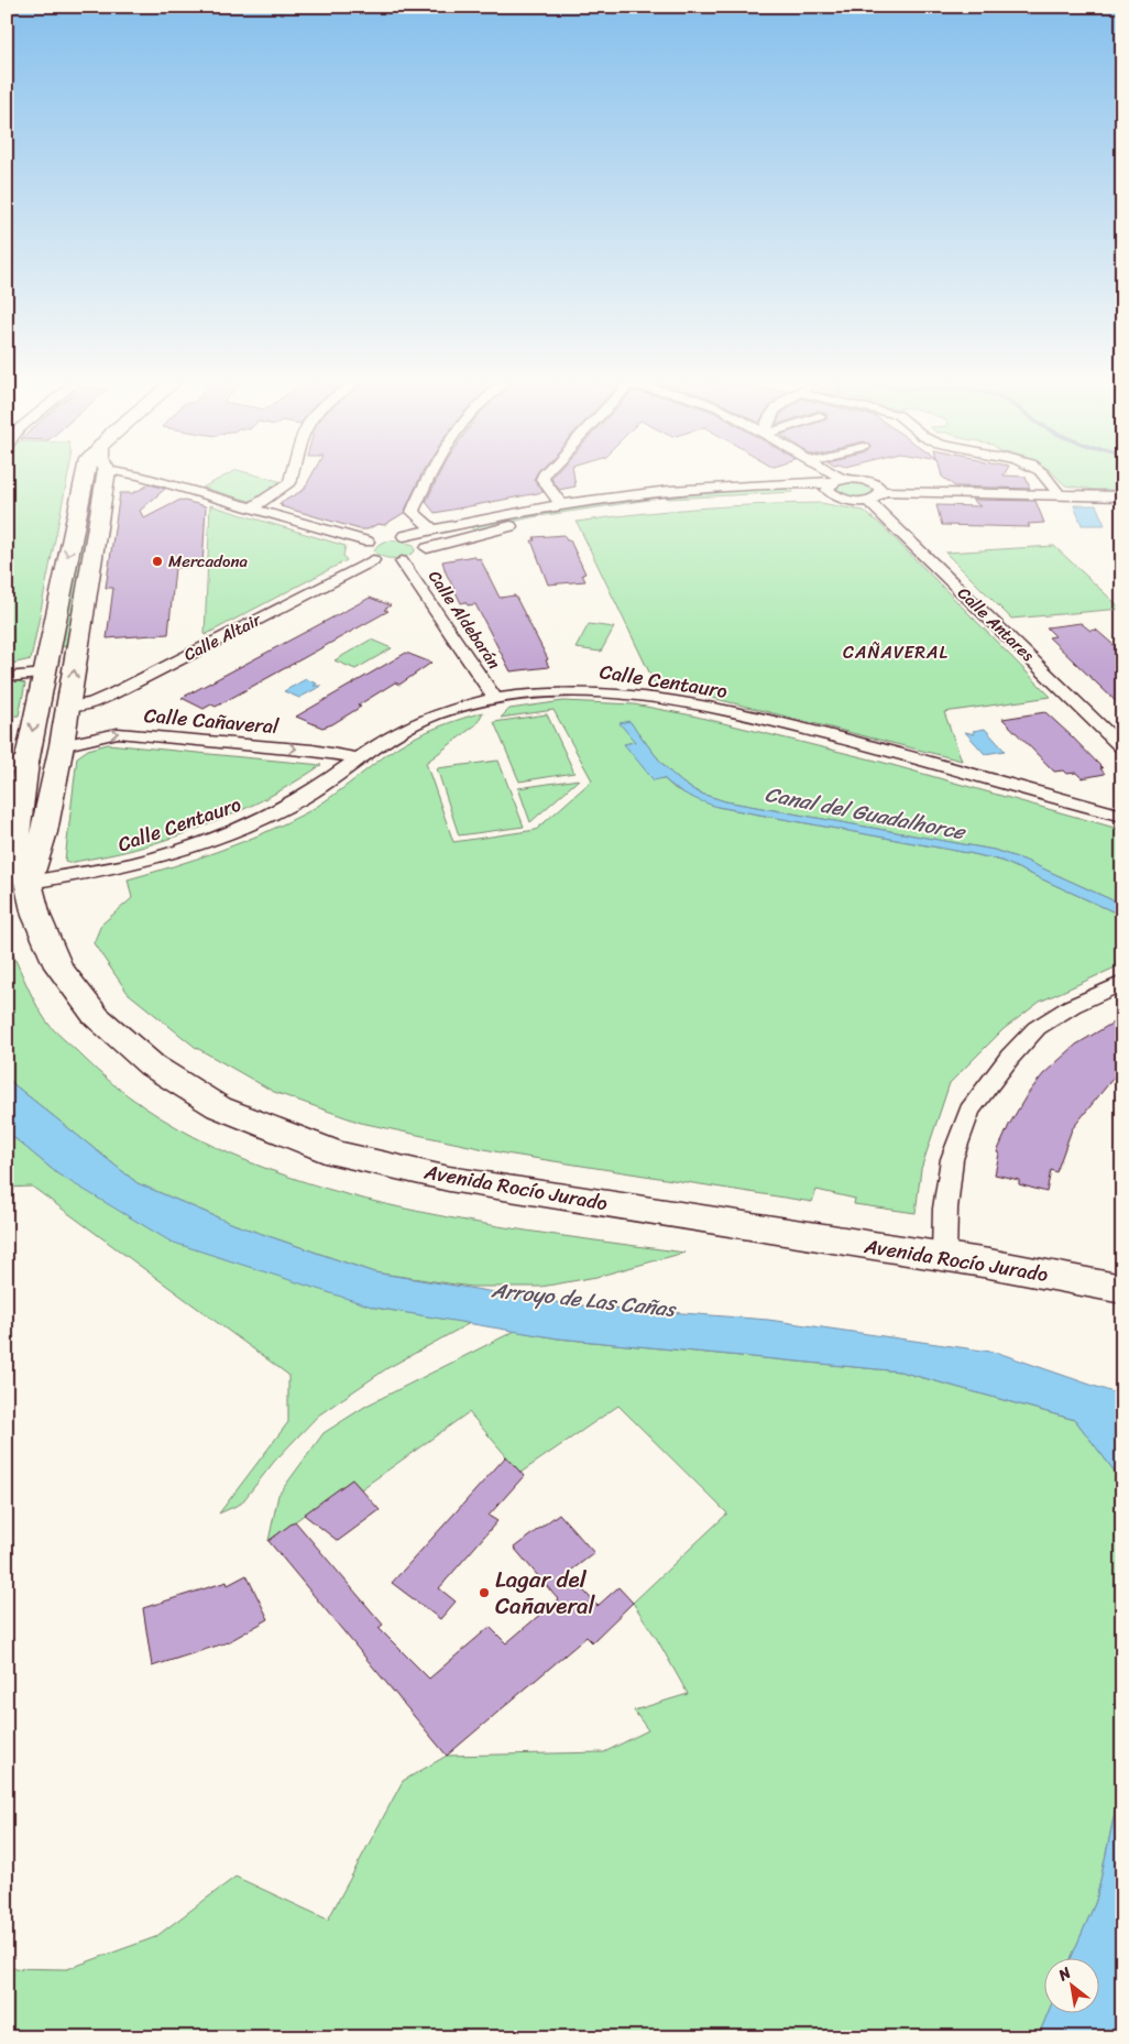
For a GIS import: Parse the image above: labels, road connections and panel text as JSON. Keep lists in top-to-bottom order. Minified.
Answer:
{"streets":{"main road":["Avenida Rocío Jurado"],"street":["Calle Aldebarán","Calle Antares","Calle Altair","Calle Centauro","Calle Cañaveral"]},"crossings":[["Calle Aldebarán","Calle Centauro"],["Calle Centauro","Calle Cañaveral"],["Calle Centauro","Avenida Rocío Jurado"]],"one_way":["Calle Cañaveral"],"districts":["CAÑAVERAL"],"water":["Canal del Guadalhorce","Arroyo de Las Cañas"],"places":["Mercadona","Lagar del Cañaveral"],"north":"top left"}
